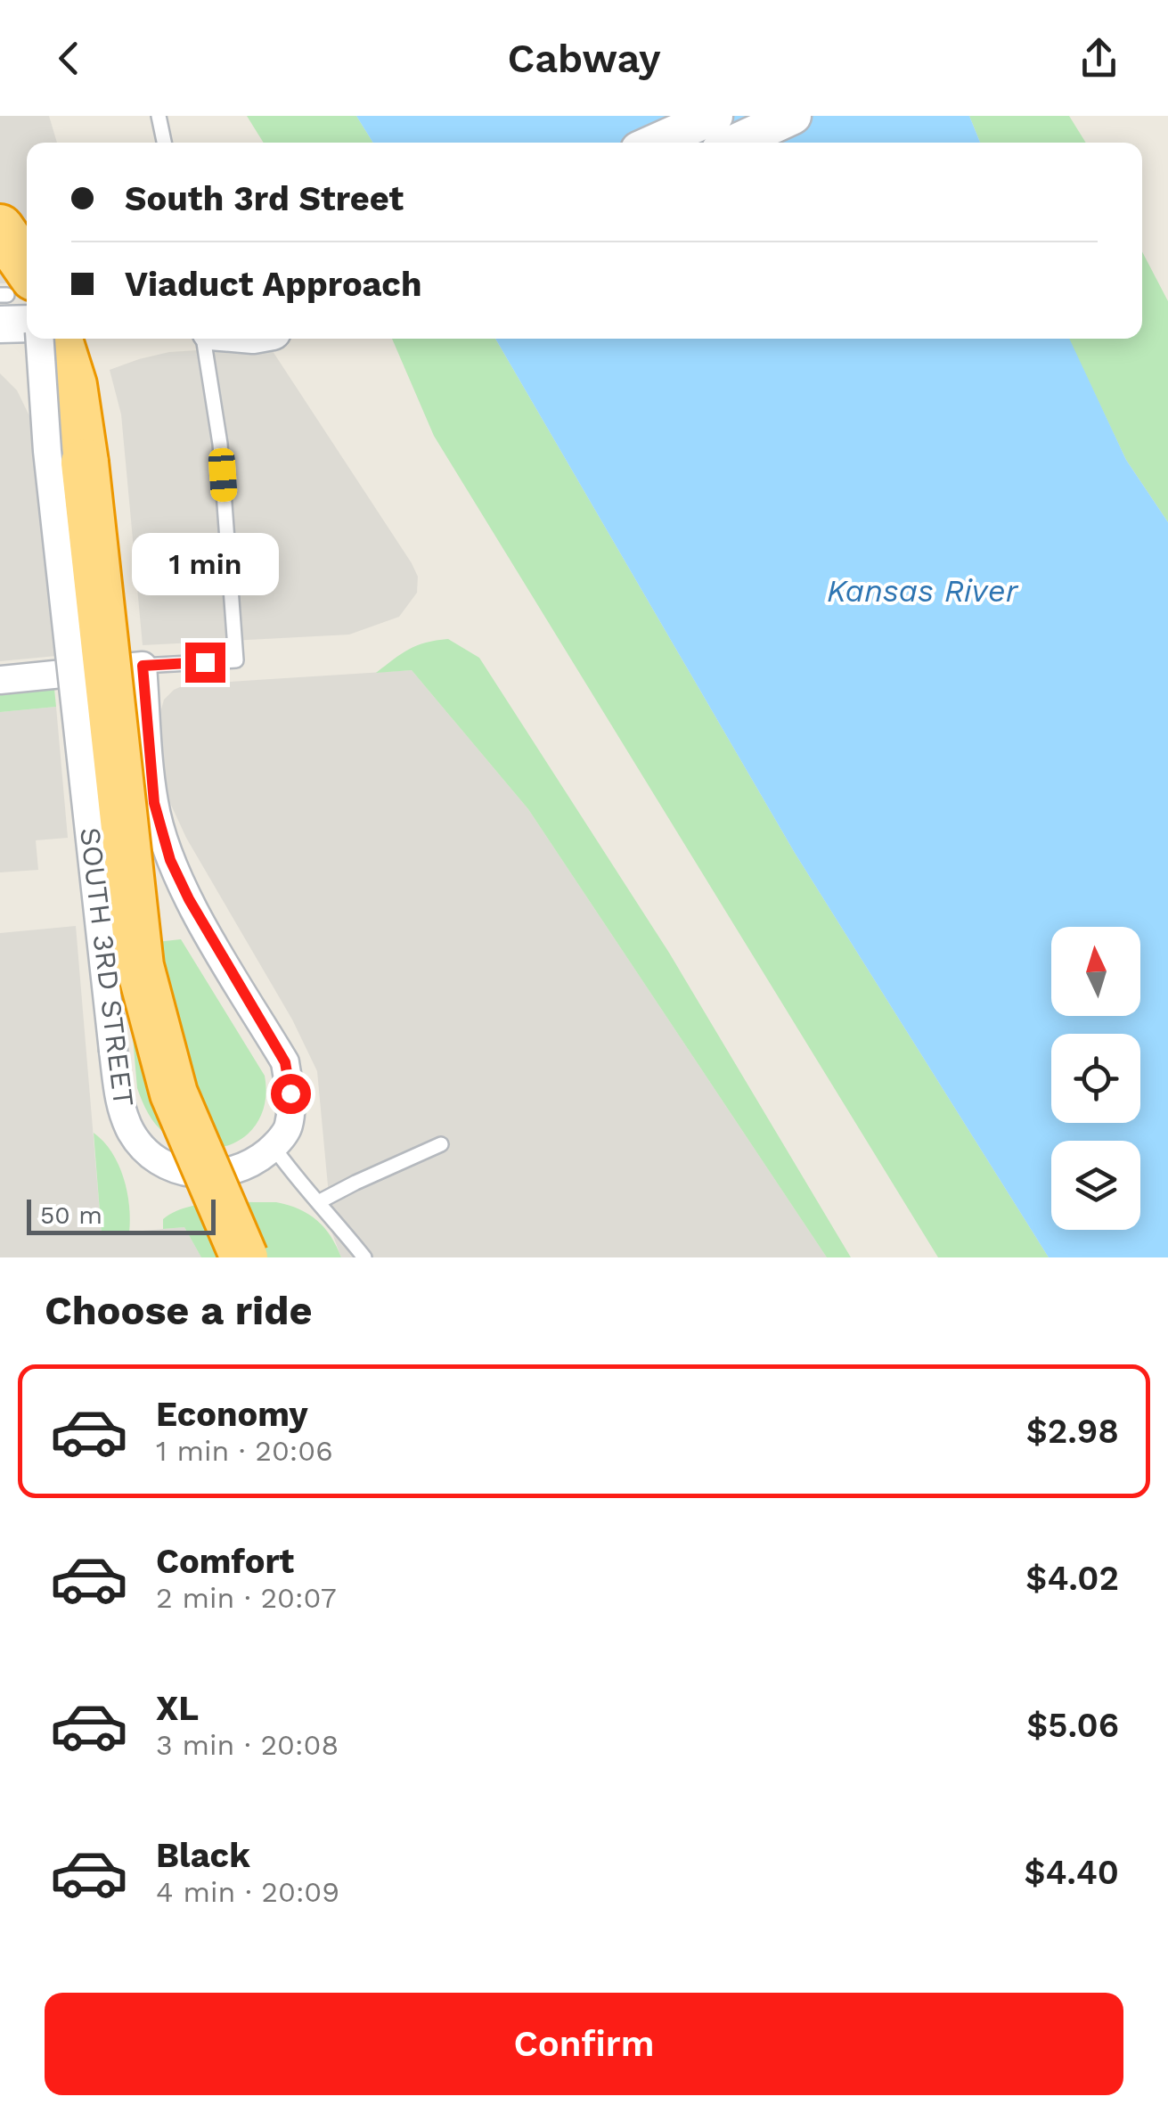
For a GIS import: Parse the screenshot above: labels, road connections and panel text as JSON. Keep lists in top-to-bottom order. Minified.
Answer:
{"streets":{"street":["SOUTH 3RD STREET"]},"water":["Kansas River"],"scale_bar":"50 m","north":"top","page":{"header":"Cabway","banner":["South 3rd Street","Viaduct Approach"],"bubble":"1 min","scale":"50 m","heading":"Choose a ride","list":[{"name":"Economy","note":"1 min · 20:06","value":"$2.98"},{"name":"Comfort","note":"2 min · 20:07","value":"$4.02"},{"name":"XL","note":"3 min · 20:08","value":"$5.06"},{"name":"Black","note":"4 min · 20:09","value":"$4.40"}],"buttons":"Confirm"}}
